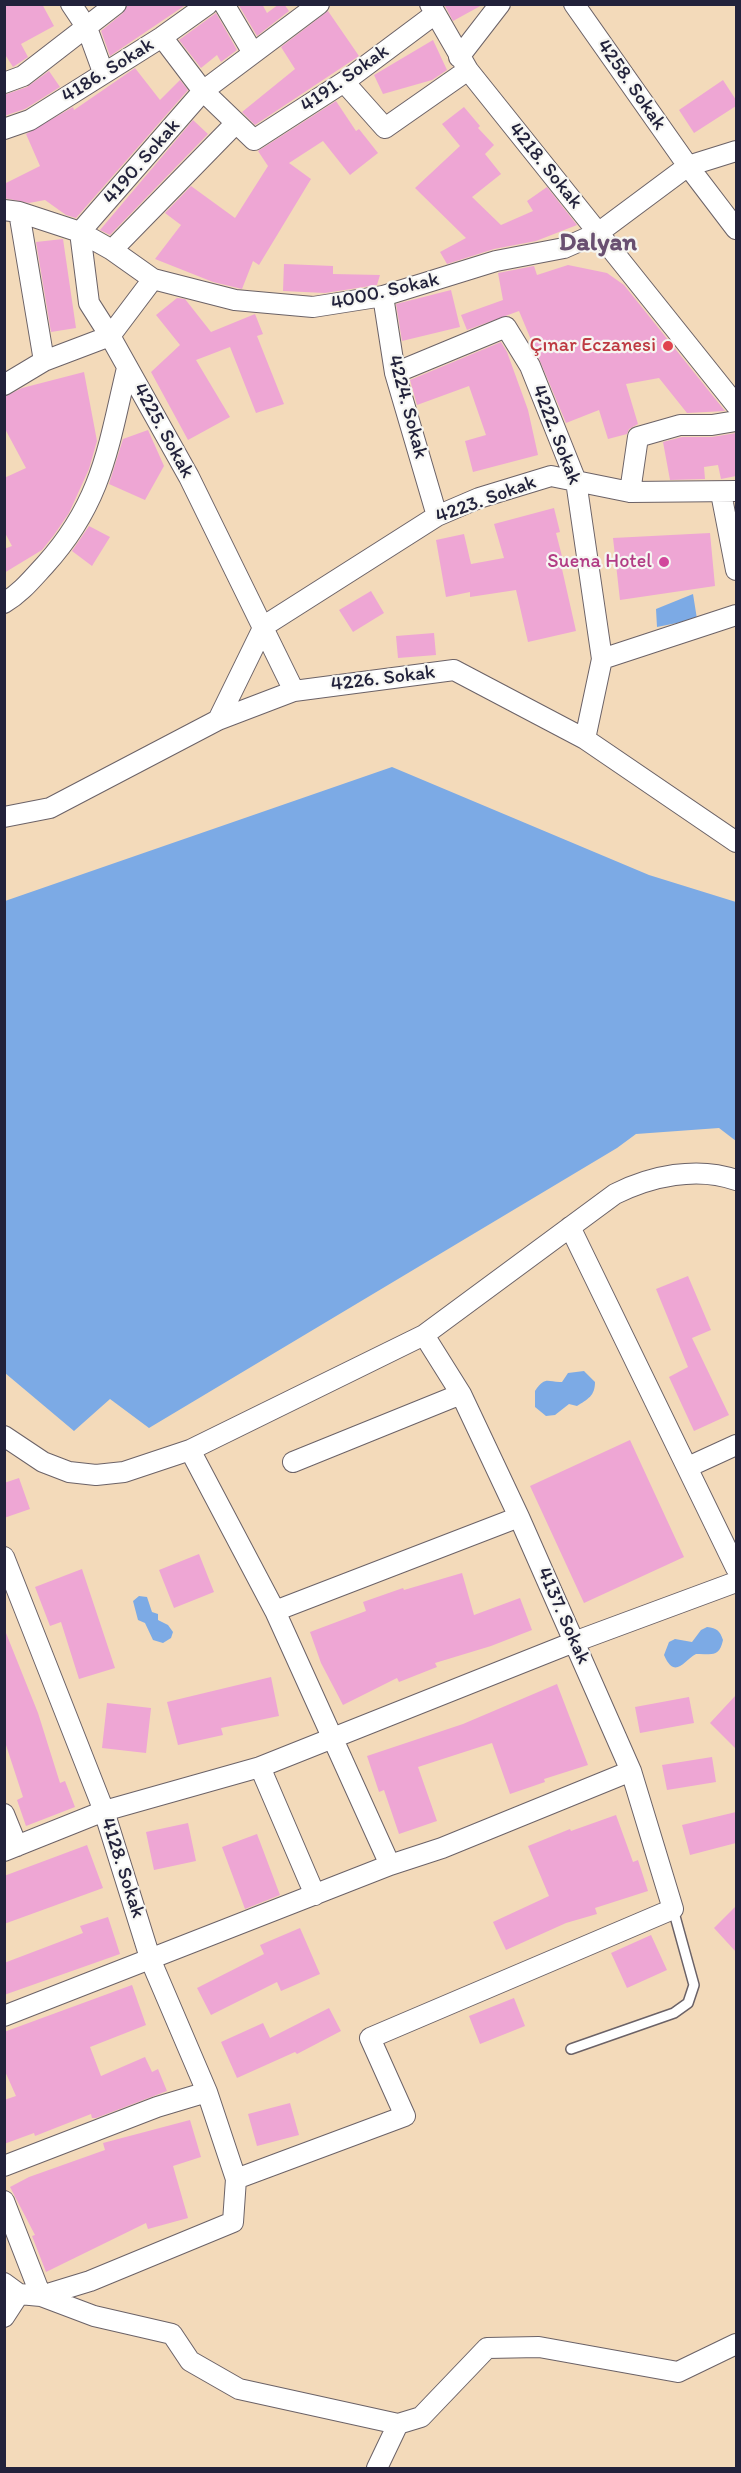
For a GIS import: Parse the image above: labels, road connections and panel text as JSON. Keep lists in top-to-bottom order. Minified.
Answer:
{"streets":{"street":["4186. Sokak","4191. Sokak","4258. Sokak","4190. Sokak","4218. Sokak","4000. Sokak","4224. Sokak","4225. Sokak","4222. Sokak","4223. Sokak","4226. Sokak","4137. Sokak","4128. Sokak"]},"crossings":[["4191. Sokak","4218. Sokak"],["4258. Sokak","4000. Sokak"],["4190. Sokak","4000. Sokak"],["4190. Sokak","4225. Sokak"],["4218. Sokak","4000. Sokak"],["4000. Sokak","4224. Sokak"],["4000. Sokak","4225. Sokak"],["4224. Sokak","4222. Sokak"],["4224. Sokak","4223. Sokak"],["4225. Sokak","4223. Sokak"],["4225. Sokak","4226. Sokak"],["4222. Sokak","4223. Sokak"],["4222. Sokak","4226. Sokak"]],"districts":["Dalyan"],"places":["Çınar Eczanesi","Suena Hotel"]}
